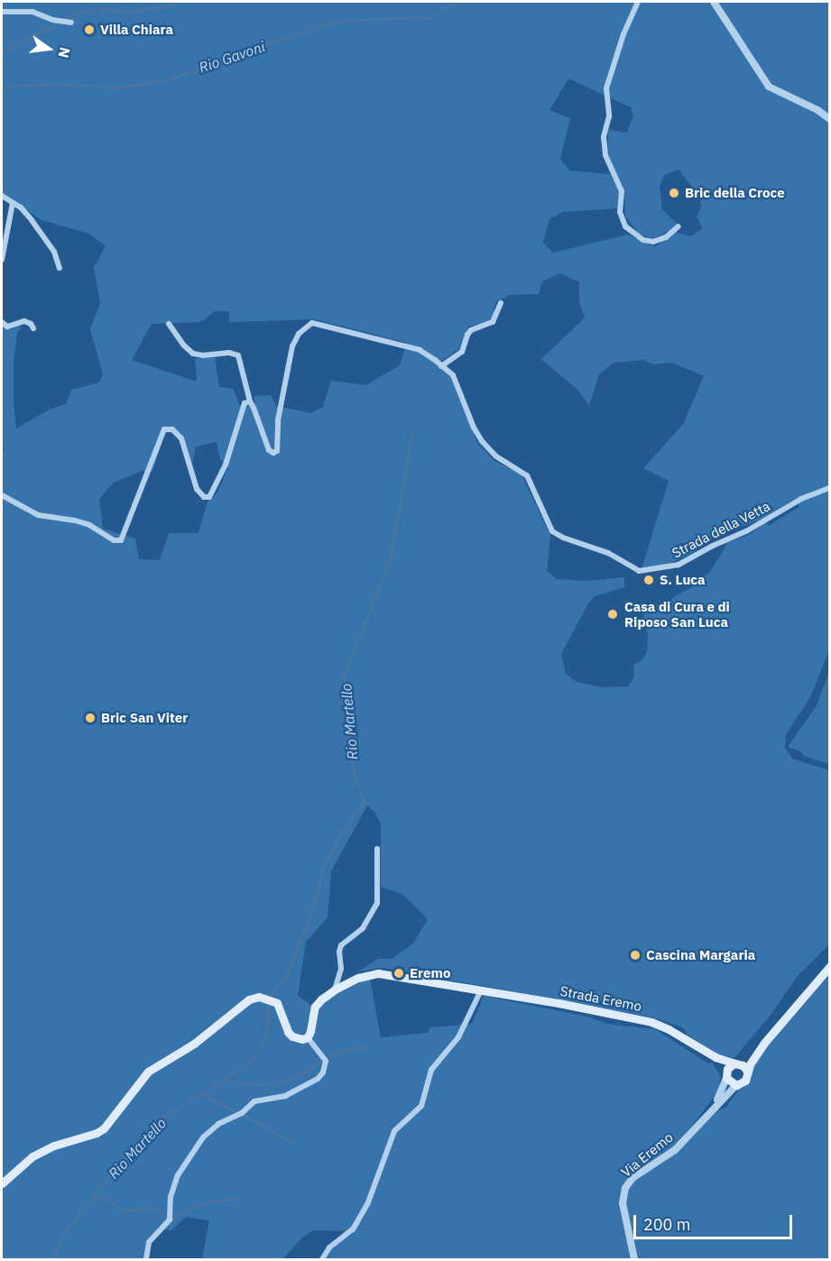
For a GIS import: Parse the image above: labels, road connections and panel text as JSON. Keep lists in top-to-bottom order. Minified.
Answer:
{"streets":{"main road":["Strada Eremo"],"street":["Strada della Vetta","Via Eremo"]},"crossings":[["Strada Eremo","Via Eremo"]],"water":["Rio Gavoni","Rio Martello"],"places":["Villa Chiara","Bric della Croce","S. Luca","Casa di Cura e di Riposo San Luca","Bric San Viter","Cascina Margaria","Eremo"],"scale_bar":"200 m","north":"right"}
